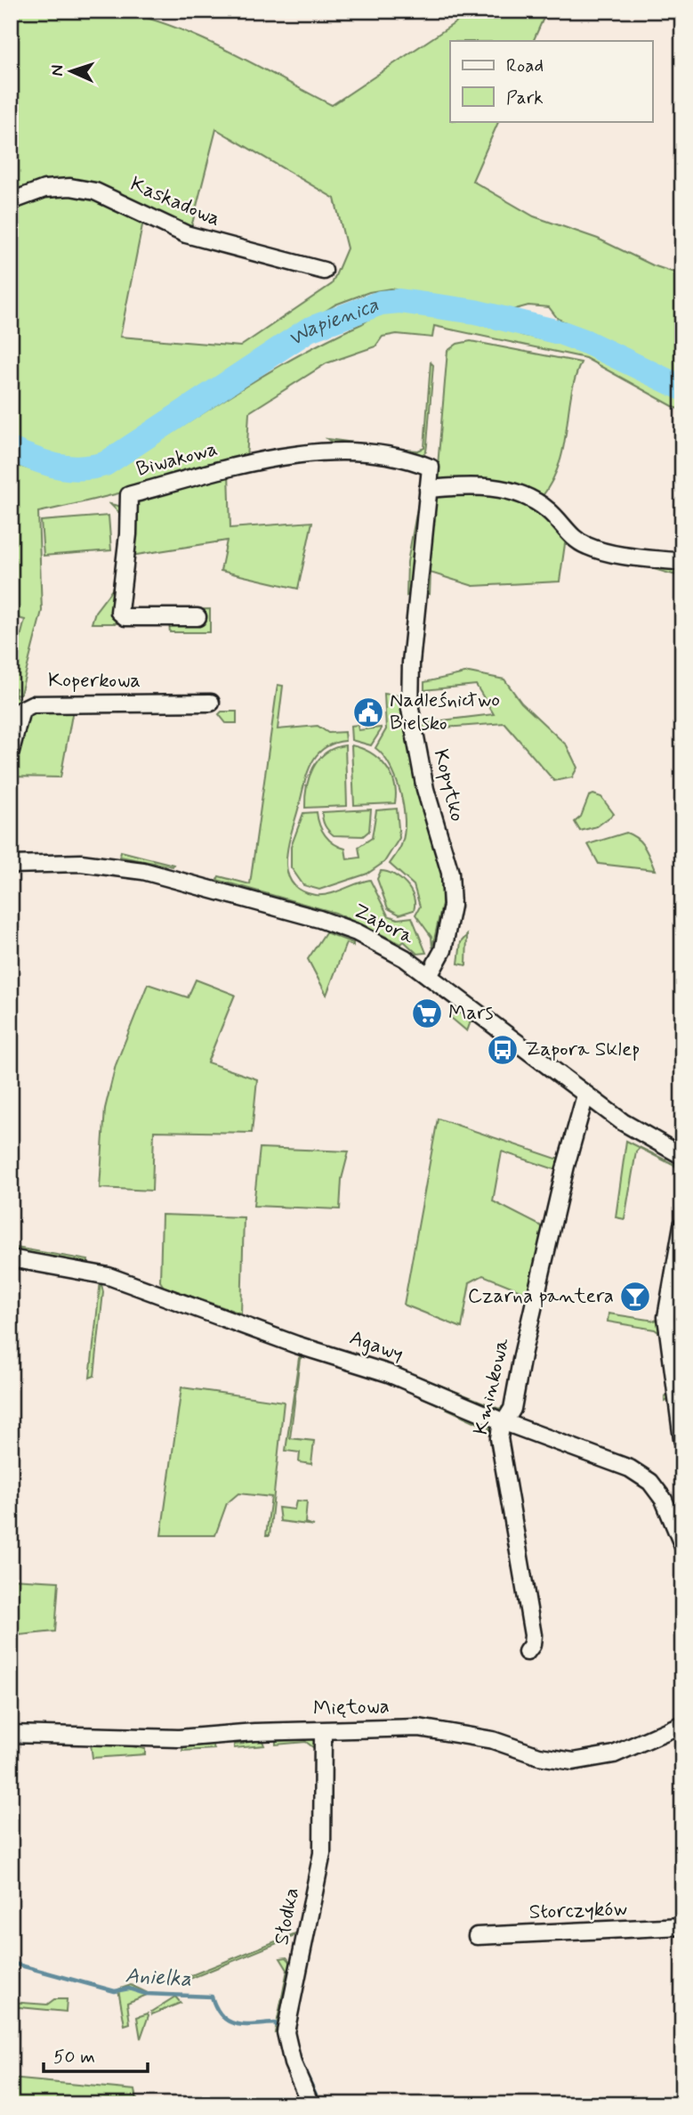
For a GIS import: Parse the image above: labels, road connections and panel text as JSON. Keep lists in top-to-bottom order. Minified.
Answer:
{"streets":{"street":["Kaskadowa","Biwakowa","Koperkowa","Kopytko","Zapora","Agawy","Kminkowa","Miętowa","Storczyków","Słodka"]},"crossings":[["Biwakowa","Kopytko"],["Kopytko","Zapora"],["Zapora","Kminkowa"],["Agawy","Kminkowa"],["Miętowa","Słodka"]],"water":["Wapienica","Anielka"],"places":{"public building":["Nadleśnictwo Bielsko"],"supermarket":["Mars"],"bus stop":["Zapora Sklep"],"bar":["Czarna pantera"]},"legend":["Road","Park"],"scale_bar":"50 m","north":"left"}
